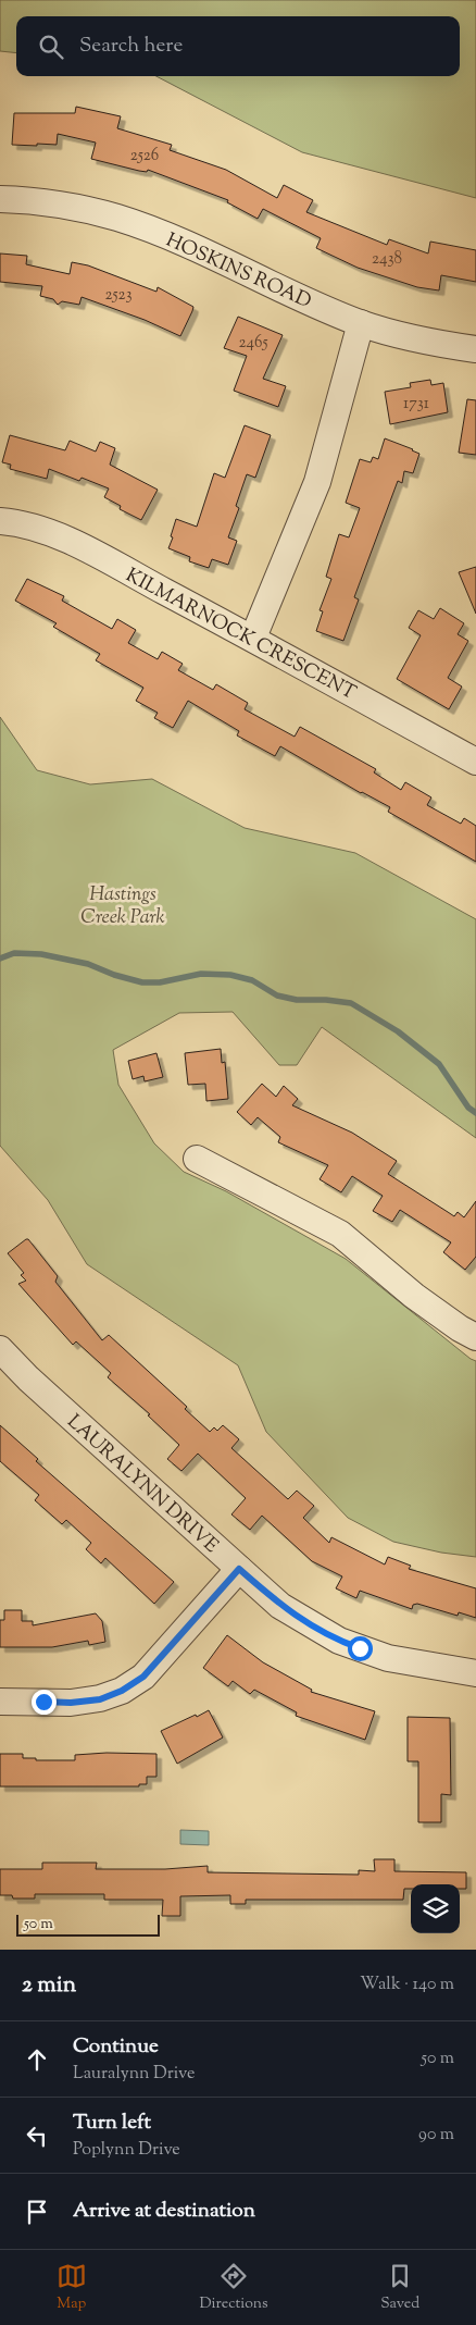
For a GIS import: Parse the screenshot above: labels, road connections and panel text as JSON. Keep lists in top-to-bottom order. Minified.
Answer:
{"streets":{"street":["HOSKINS ROAD","KILMARNOCK CRESCENT","LAURALYNN DRIVE"]},"parks":["Hastings Creek Park"],"house_numbers":["2526","2438","2523","2465","1731"],"scale_bar":"50 m","page":{"search":"Search here","scale":"50 m","heading":["2 min","Walk · 140 m"],"list":[["Continue","Lauralynn Drive","50 m"],["Turn left","Poplynn Drive","90 m"],"Arrive at destination"],"nav":["Map","Directions","Saved"]}}
